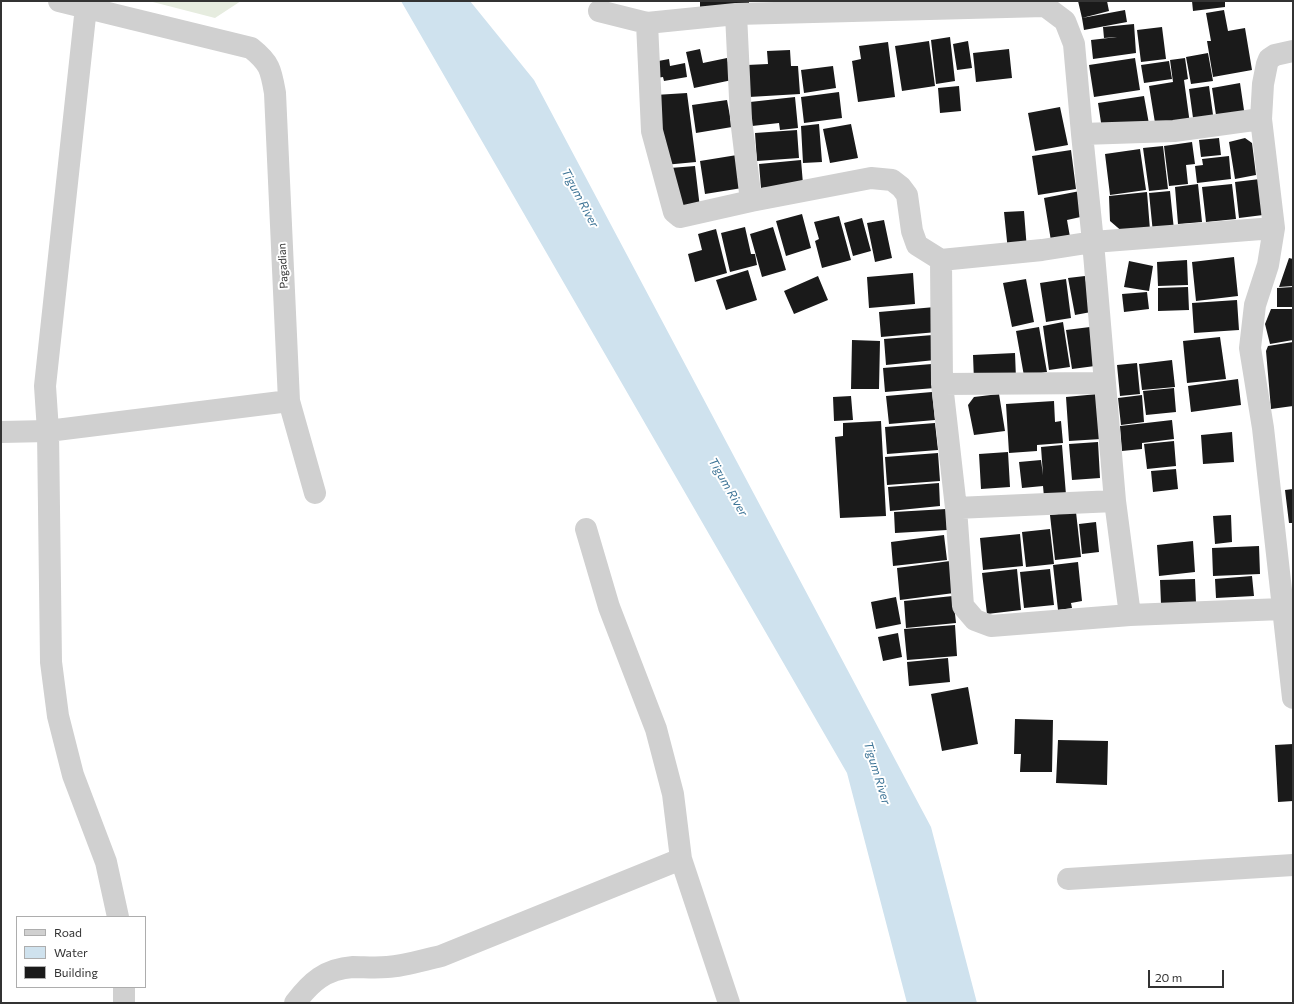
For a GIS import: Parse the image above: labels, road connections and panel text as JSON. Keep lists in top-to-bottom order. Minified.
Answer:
{"streets":{"street":["Pagadian"]},"water":["Tigum River"],"legend":["Road","Water","Building"],"scale_bar":"20 m"}
